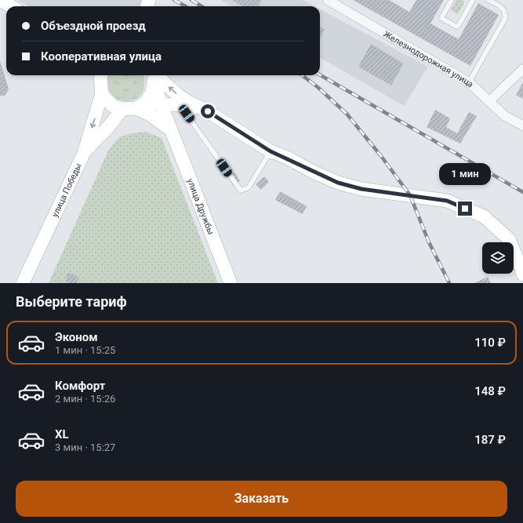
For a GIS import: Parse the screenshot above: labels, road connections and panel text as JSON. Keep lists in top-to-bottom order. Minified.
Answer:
{"streets":{"main road":["улица Победы","улица Дружбы"],"street":["Железнодорожная улица"]},"page":{"banner":["Объездной проезд","Кооперативная улица"],"bubble":"1 мин","heading":"Выберите тариф","list":[{"name":"Эконом","note":"1 мин · 15:25","value":"110 ₽"},{"name":"Комфорт","note":"2 мин · 15:26","value":"148 ₽"},{"name":"XL","note":"3 мин · 15:27","value":"187 ₽"}],"buttons":"Заказать"}}
